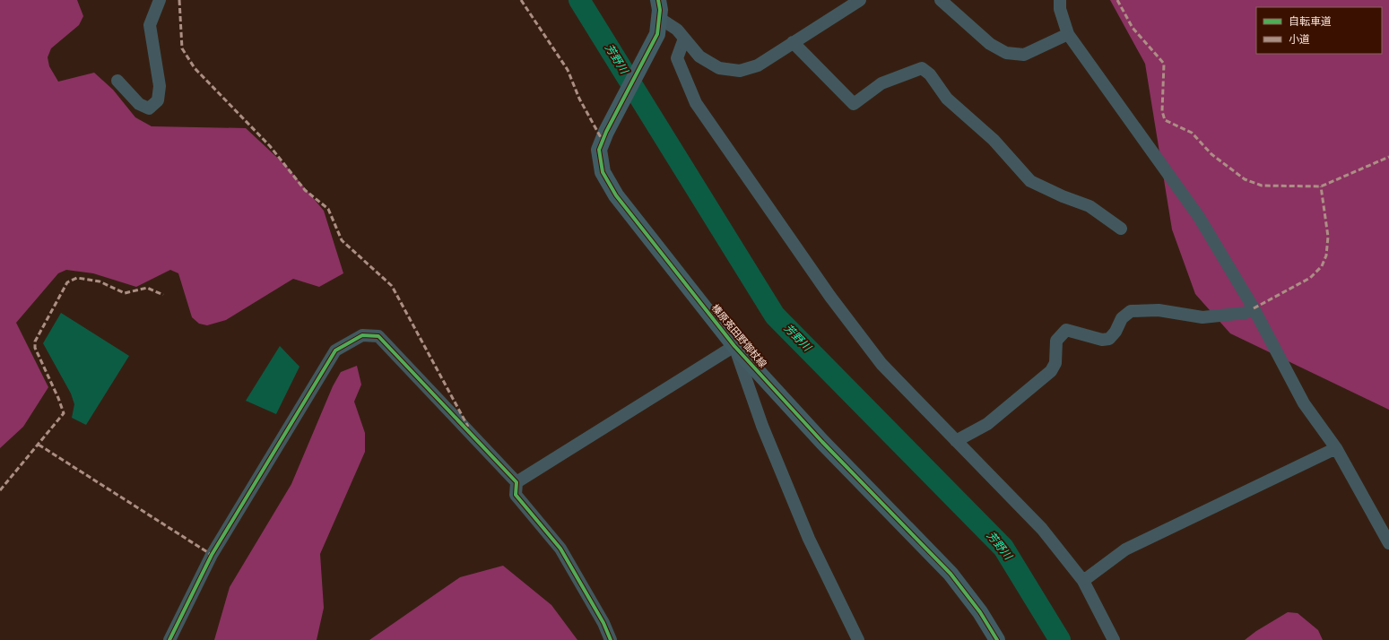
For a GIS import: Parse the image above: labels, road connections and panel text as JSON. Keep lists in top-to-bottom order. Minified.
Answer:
{"streets":{"main road":["榛原菟田野御杖線"]},"water":["芳野川"],"legend":["自転車道","小道"]}
